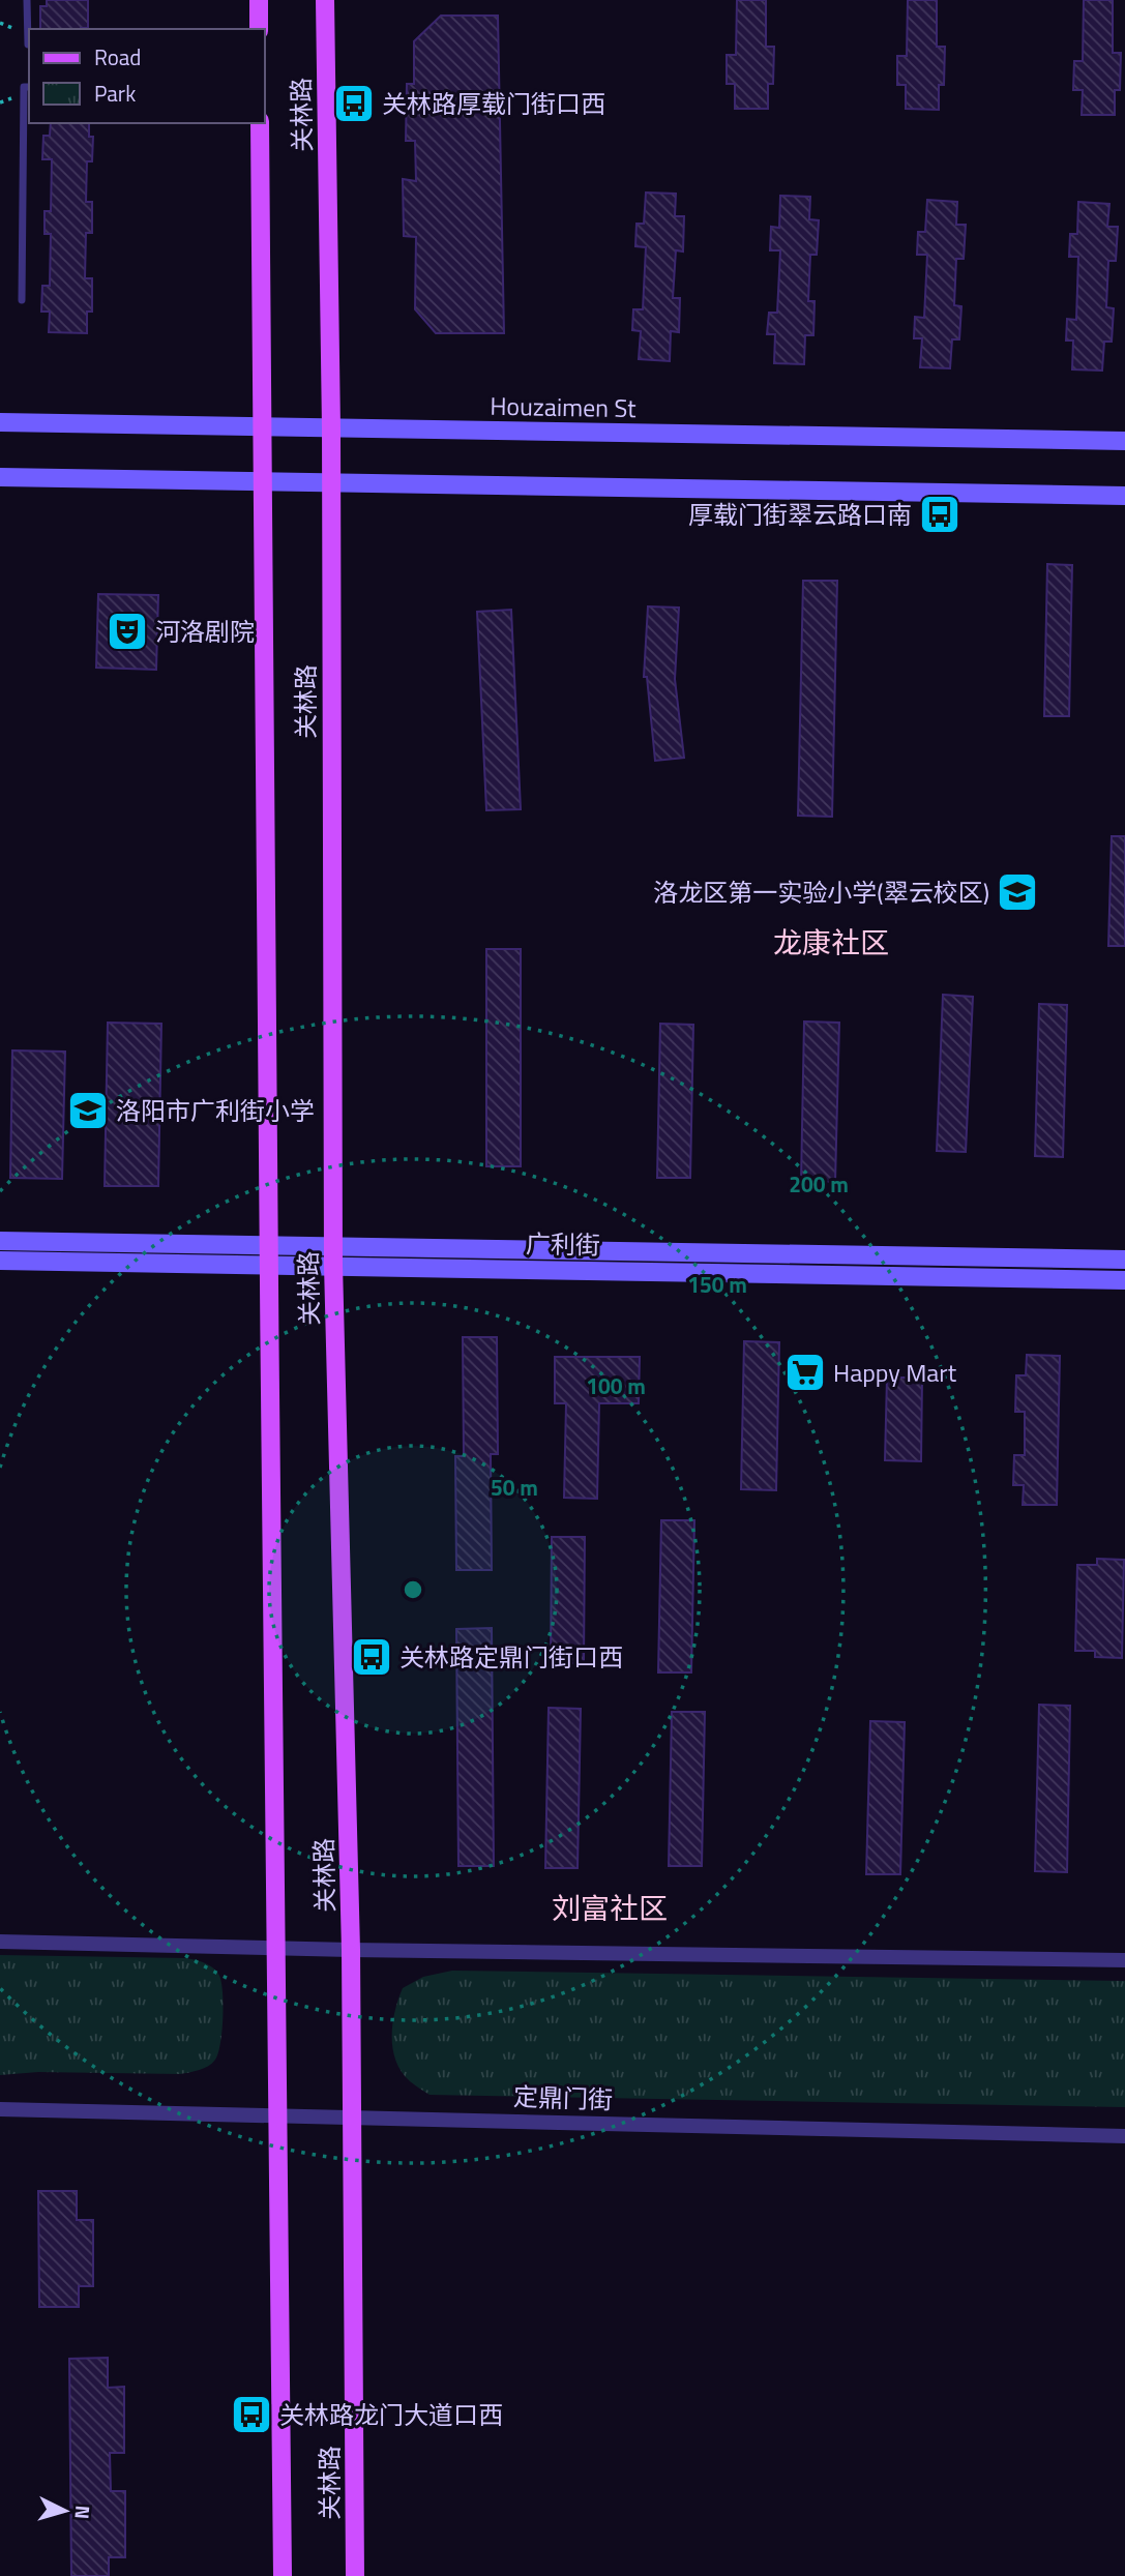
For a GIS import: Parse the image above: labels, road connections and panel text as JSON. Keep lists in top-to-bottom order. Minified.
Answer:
{"streets":{"main road":["关林路","Houzaimen St","广利街"],"street":["定鼎门街"]},"crossings":[["关林路","Houzaimen St"],["关林路","广利街"],["关林路","定鼎门街"]],"districts":["龙康社区","刘富社区"],"places":{"bus stop":["关林路厚载门街口西","厚载门街翠云路口南","关林路定鼎门街口西","关林路龙门大道口西"],"theatre":["河洛剧院"],"school or university":["洛龙区第一实验小学(翠云校区)","洛阳市广利街小学"],"supermarket":["Happy Mart"]},"legend":["Road","Park"],"north":"right","rings":["200 m","150 m","100 m","50 m"]}
